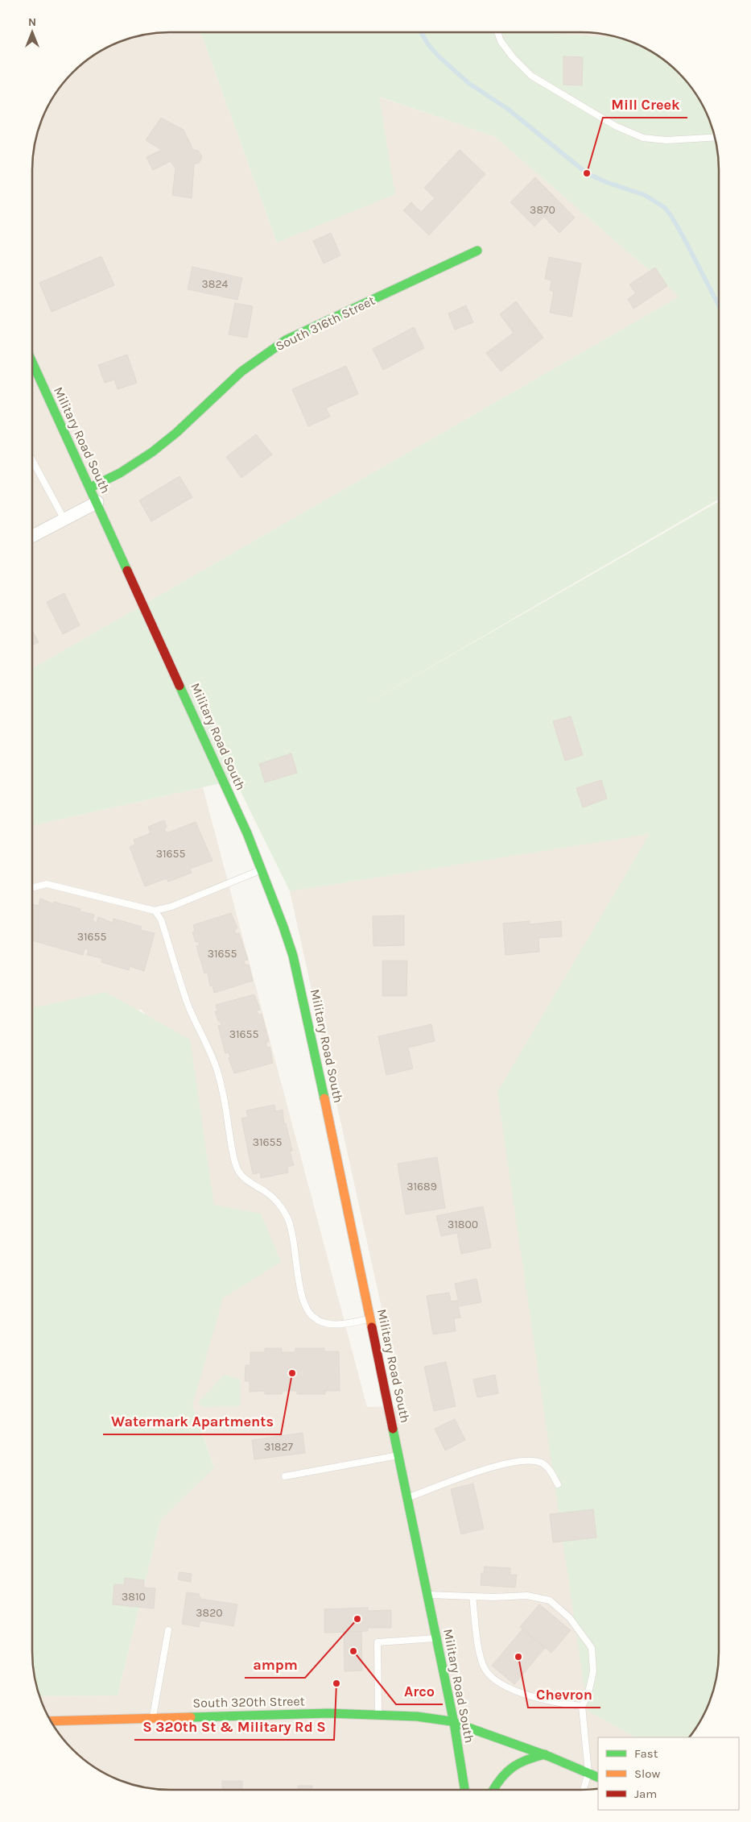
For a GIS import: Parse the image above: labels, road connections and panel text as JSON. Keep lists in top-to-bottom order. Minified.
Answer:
{"streets":{"main road":["South 316th Street","Military Road South","South 320th Street"]},"crossings":[["South 316th Street","Military Road South"],["Military Road South","South 320th Street"]],"places":["Mill Creek","Watermark Apartments","ampm","Arco","Chevron","S 320th St & Military Rd S"],"house_numbers":["3870","3824","31655","31655","31655","31655","31655","31689","31800","31827","3810","3820"],"legend":["Fast","Slow","Jam"],"north":"top"}
